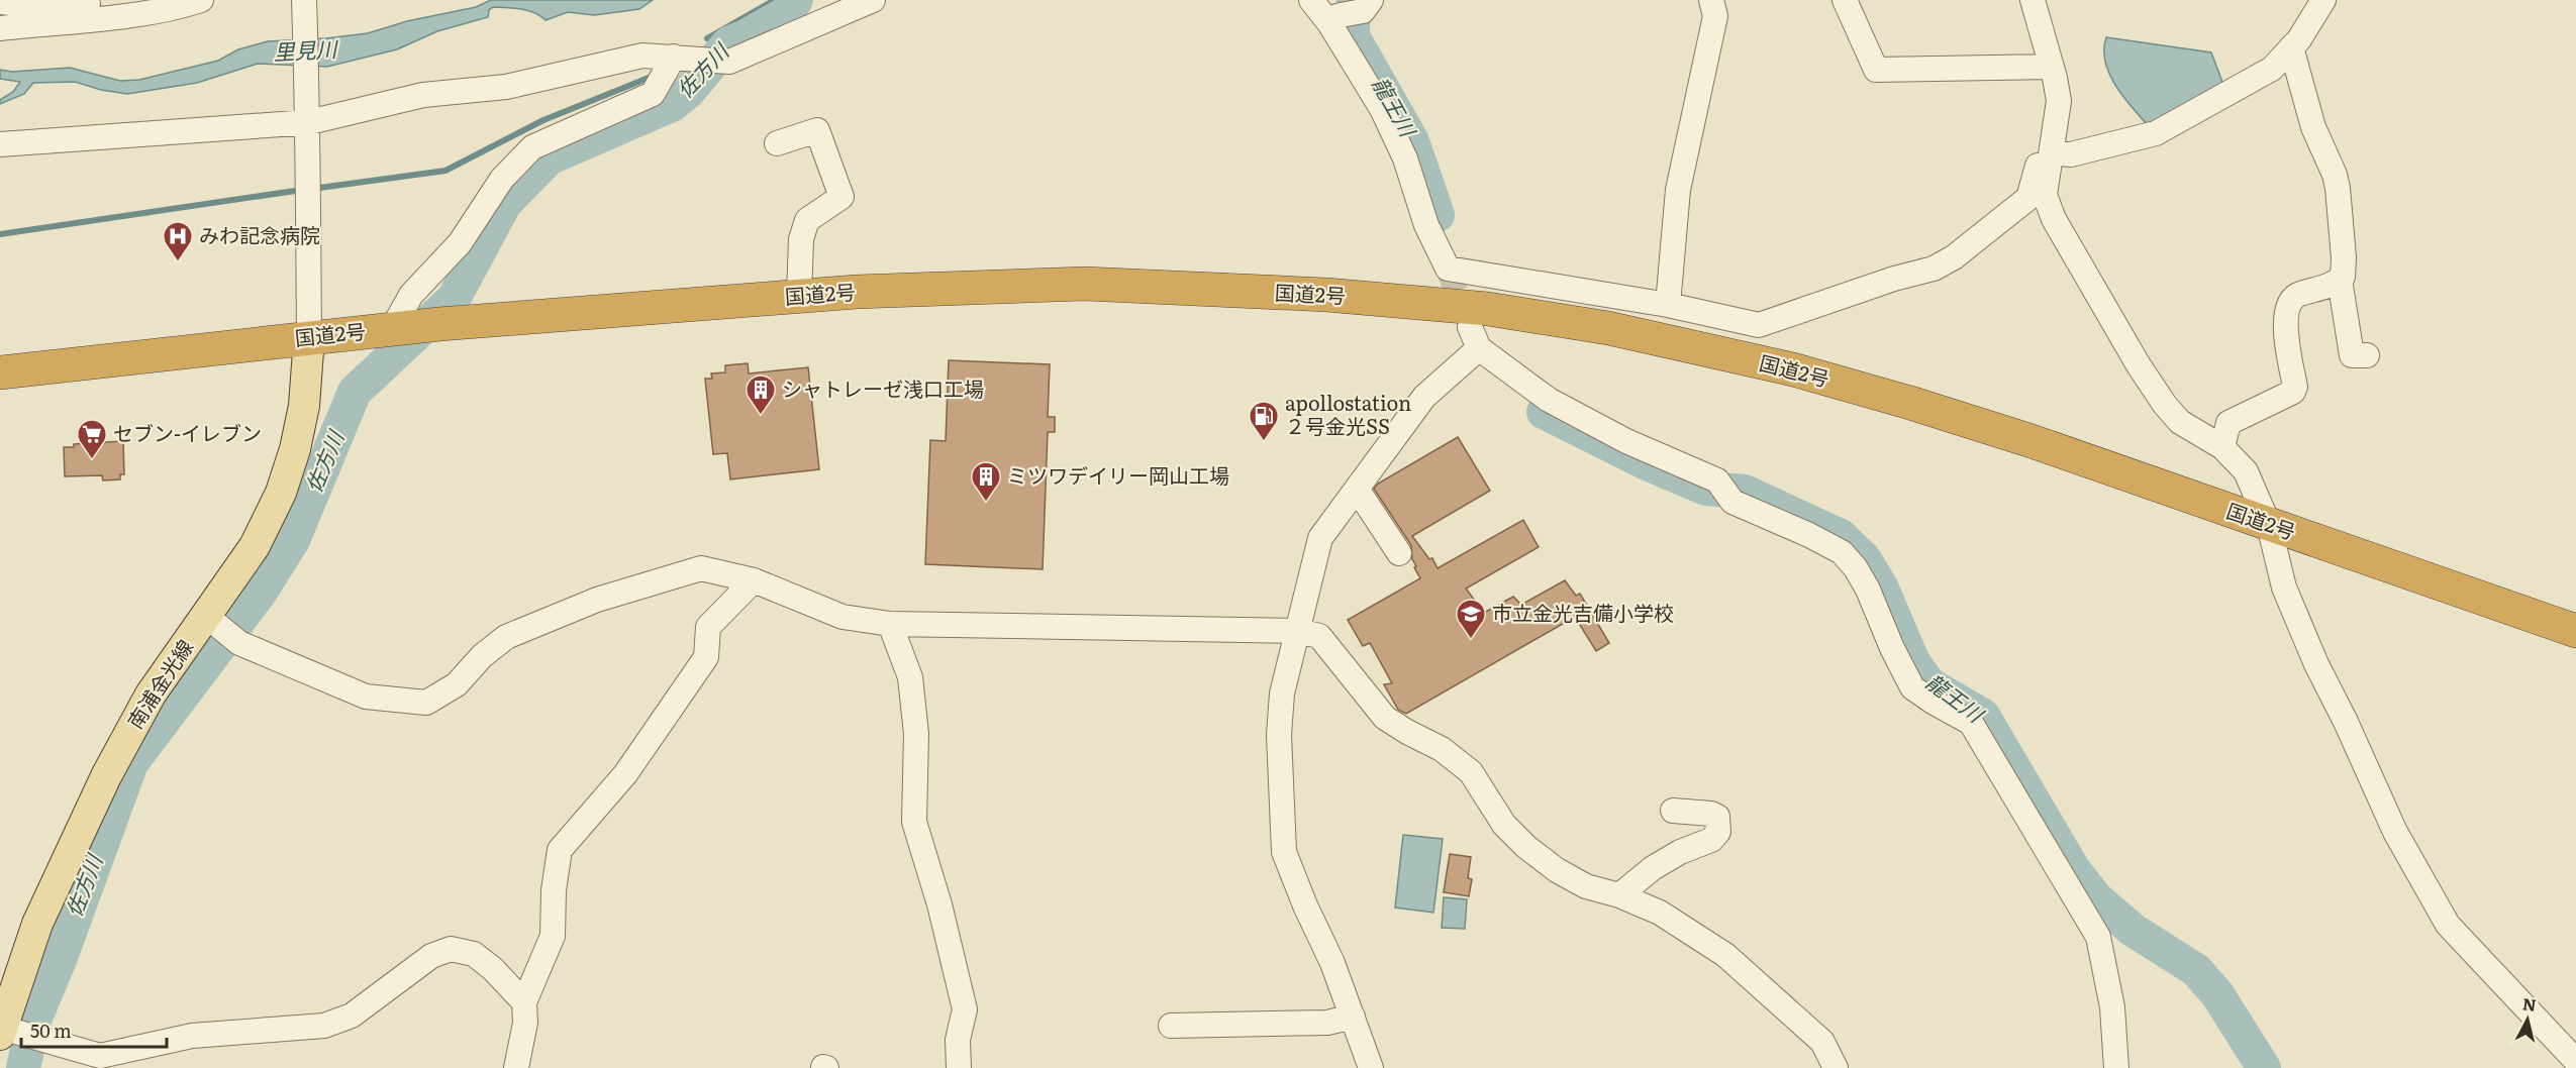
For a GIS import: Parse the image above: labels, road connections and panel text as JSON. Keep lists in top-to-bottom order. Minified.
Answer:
{"streets":{"highway":["国道2号"],"main road":["南浦金光線"]},"crossings":[["国道2号","南浦金光線"]],"water":["里見川","佐方川","龍王川"],"places":{"hospital":["みわ記念病院"],"building":["シャトレーゼ浅口工場","ミツワデイリー岡山工場"],"fuel station":["apollostation ２号金光SS"],"supermarket":["セブン-イレブン"],"school or university":["市立金光吉備小学校"]},"scale_bar":"50 m","north":"top"}
